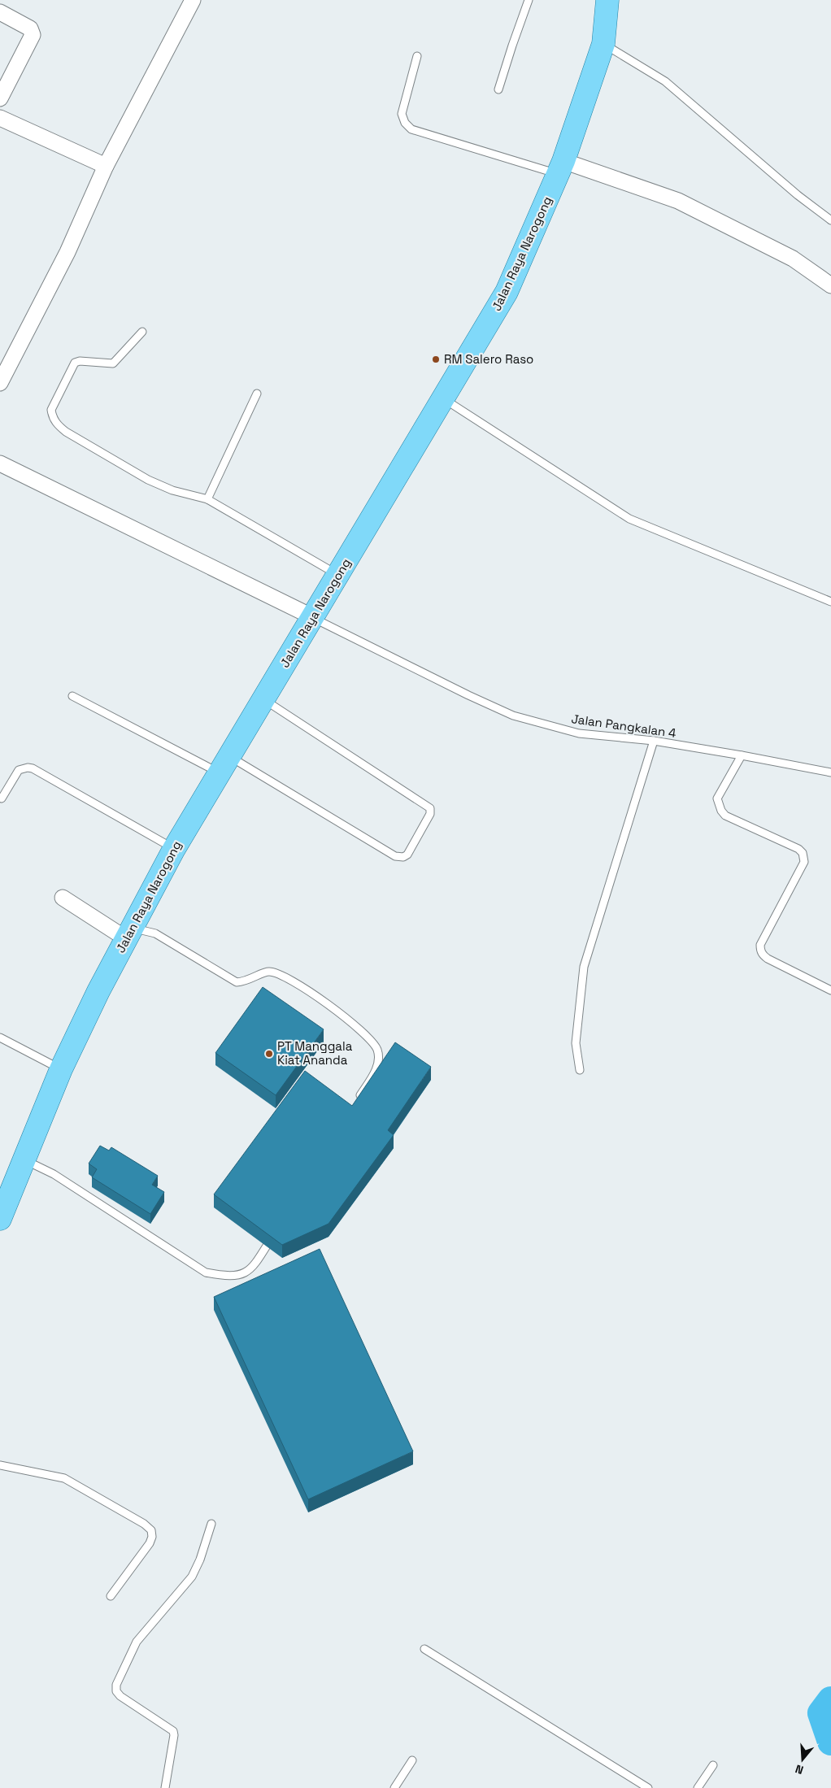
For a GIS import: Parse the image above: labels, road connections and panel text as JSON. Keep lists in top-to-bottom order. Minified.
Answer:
{"streets":{"main road":["Jalan Raya Narogong"],"lane":["Jalan Pangkalan 4"]},"crossings":[["Jalan Raya Narogong","Jalan Pangkalan 4"]],"places":["RM Salero Raso","PT Manggala Kiat Ananda"],"north":"bottom"}
